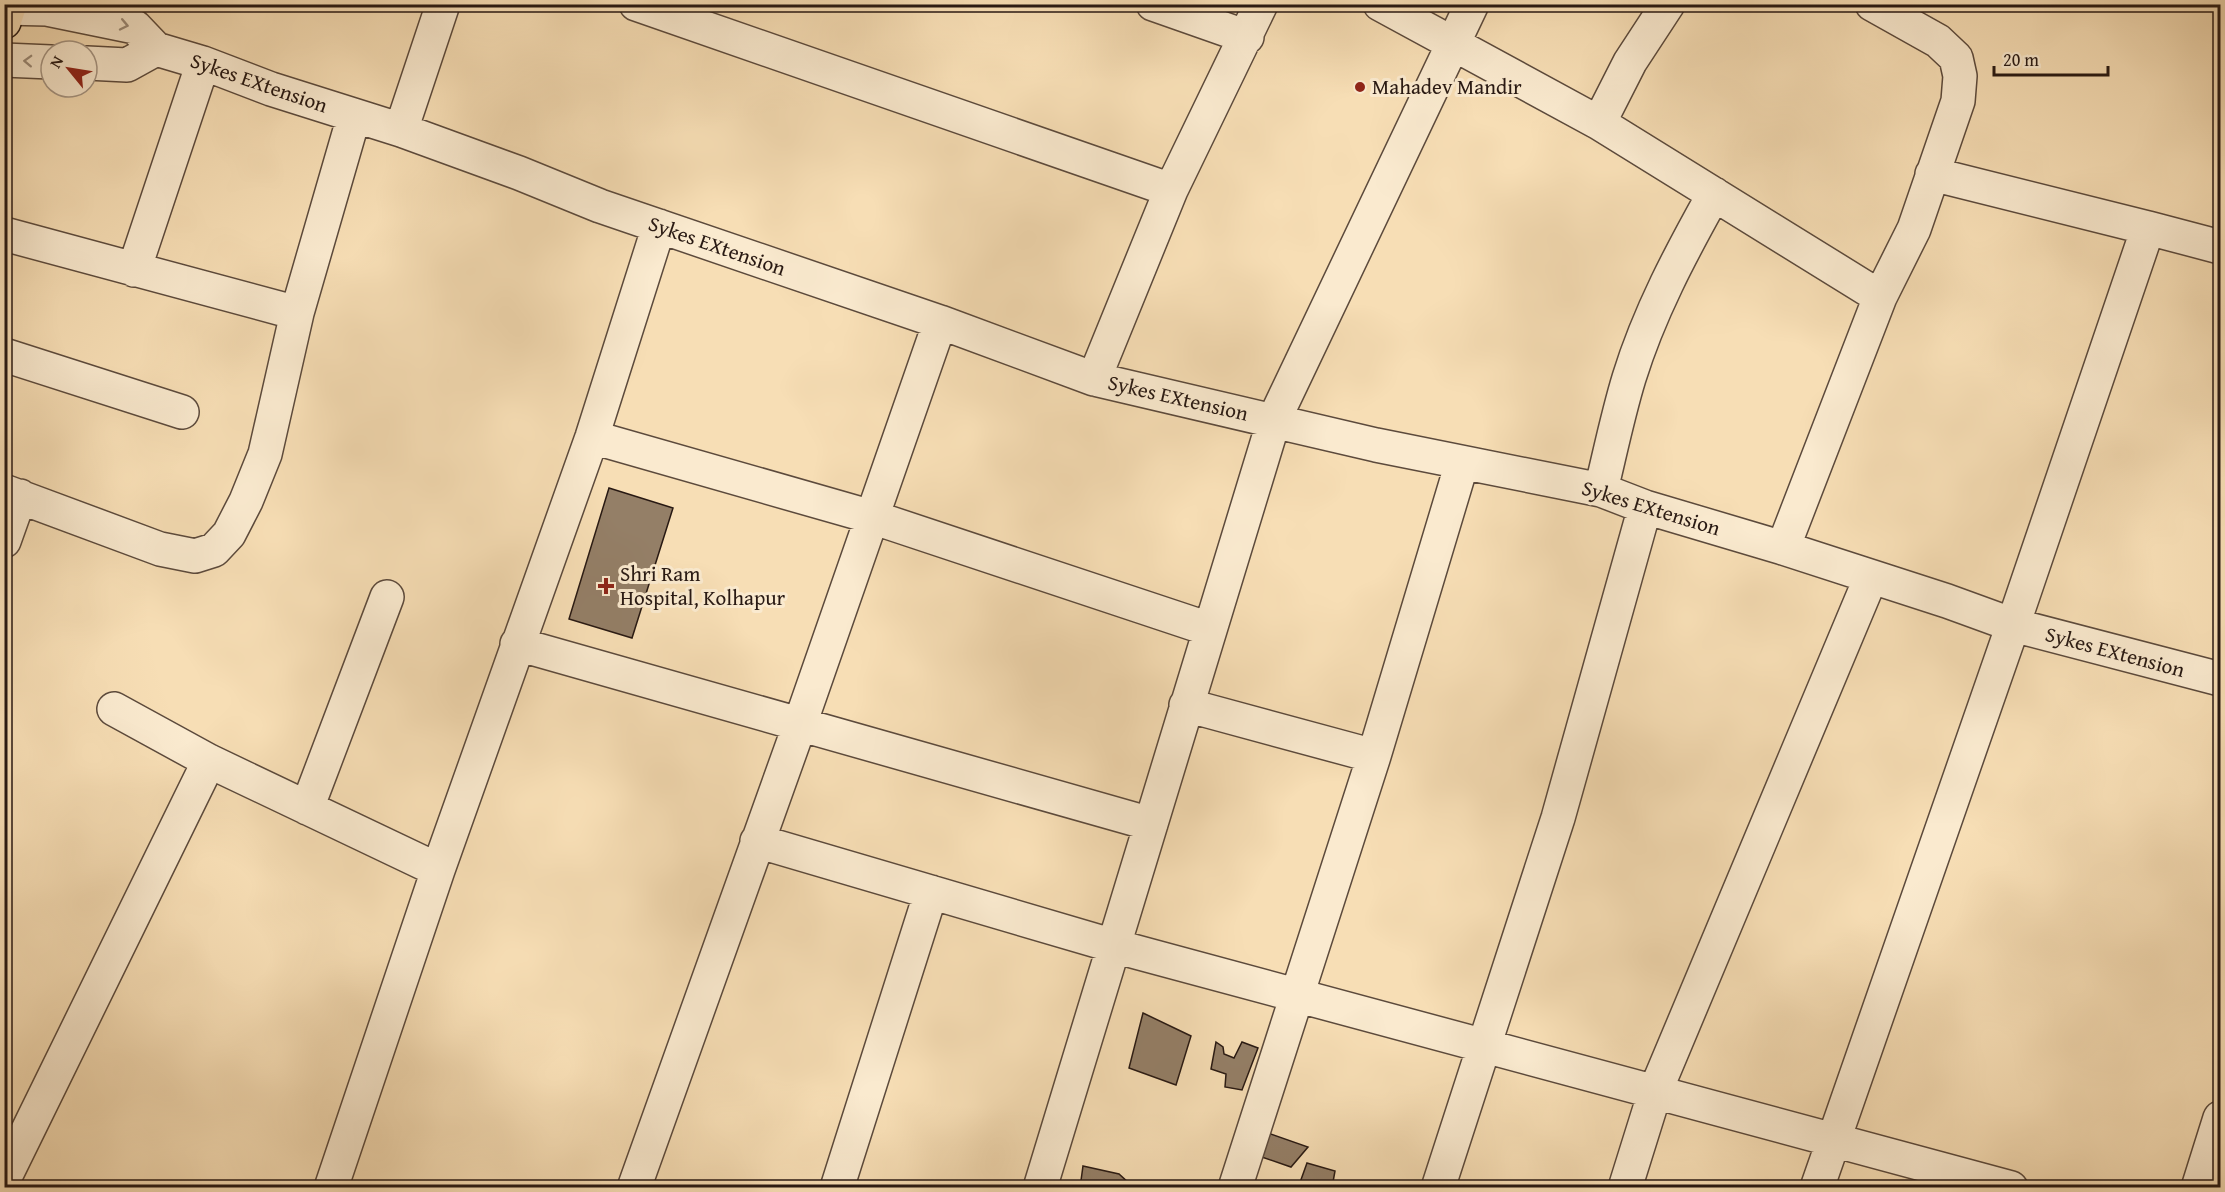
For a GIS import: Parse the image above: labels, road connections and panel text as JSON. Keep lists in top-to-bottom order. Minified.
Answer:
{"streets":{"street":["Sykes EXtension"]},"places":{"other":["Mahadev Mandir"],"health":["Shri Ram Hospital, Kolhapur"]},"scale_bar":"20 m","north":"top left"}
